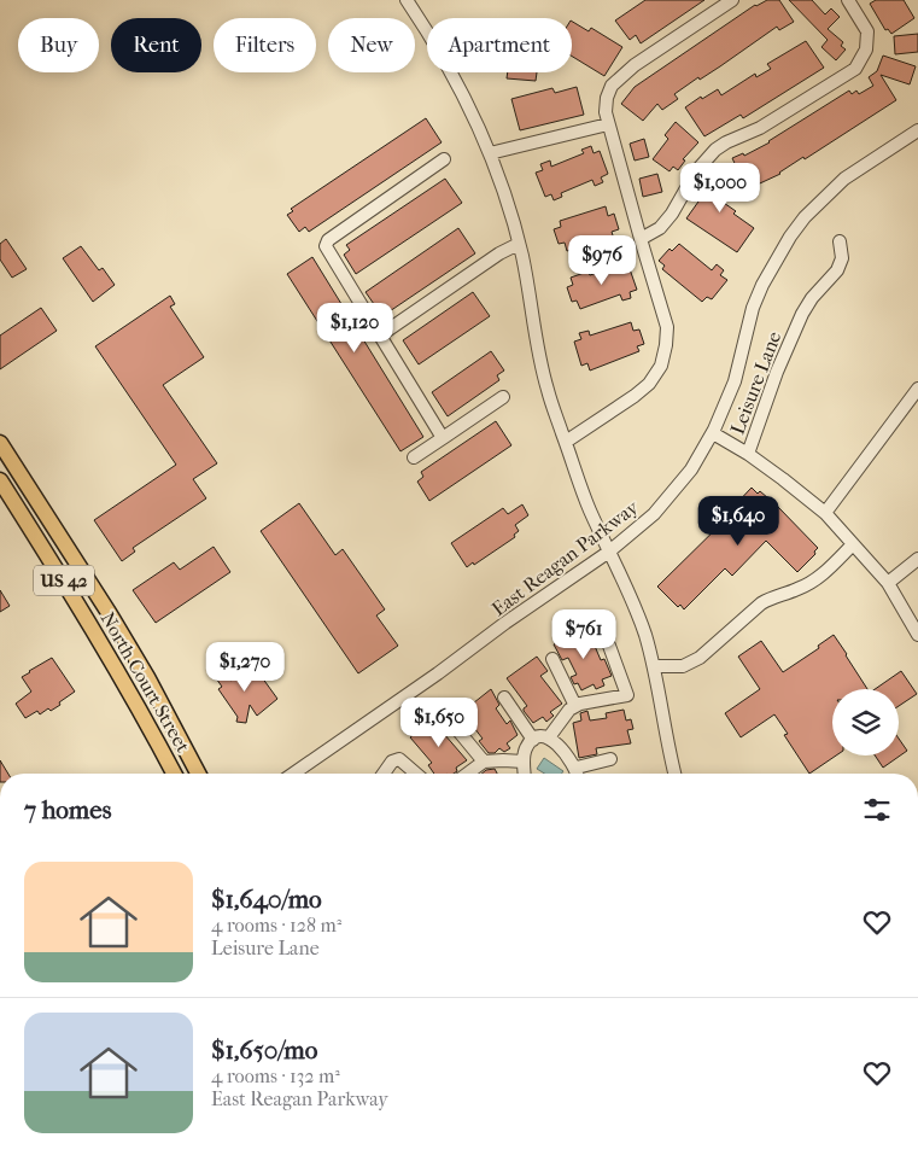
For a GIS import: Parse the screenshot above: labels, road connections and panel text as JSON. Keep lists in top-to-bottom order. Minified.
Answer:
{"streets":{"main road":["US 42","North Court Street"],"street":["Leisure Lane","East Reagan Parkway"]},"page":{"chip":["Buy","Rent","Filters","New","Apartment"],"price":["$1,000","$976","$1,120","$1,640","$761","$1,270","$1,650"],"heading":"7 homes","list":[{"name":"$1,640/mo","note":"4 rooms · 128 m² · Leisure Lane"},{"name":"$1,650/mo","note":"4 rooms · 132 m² · East Reagan Parkway"}]}}
